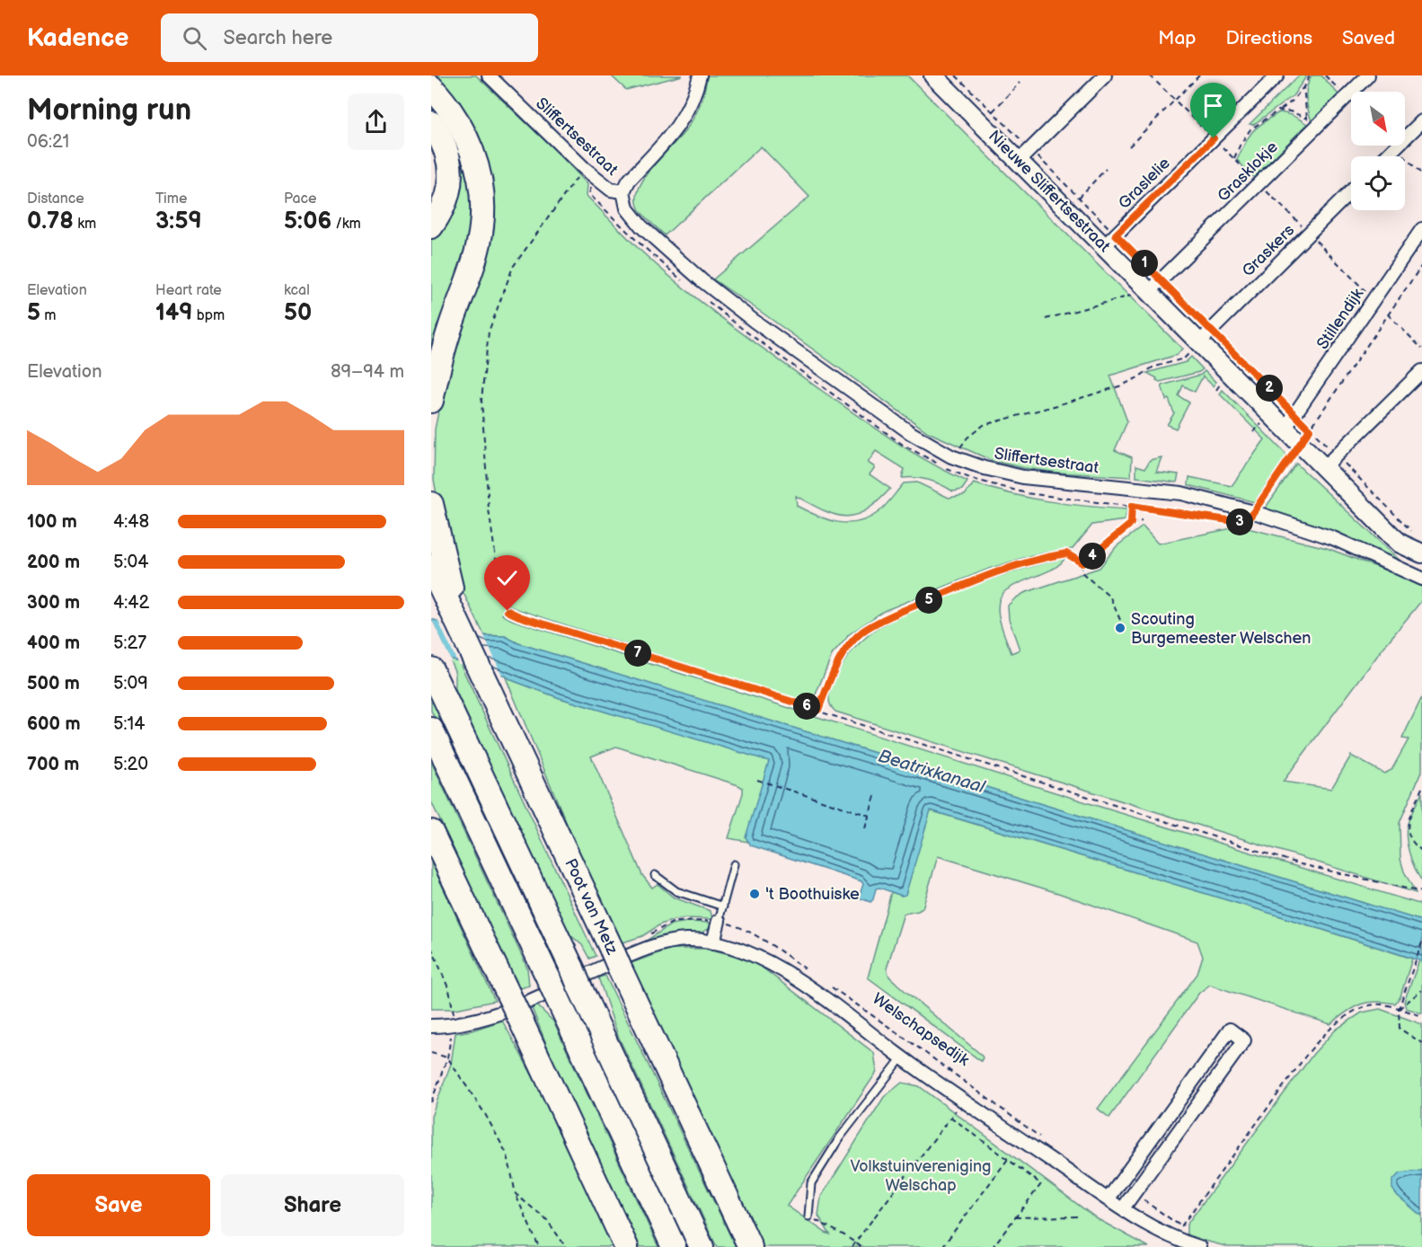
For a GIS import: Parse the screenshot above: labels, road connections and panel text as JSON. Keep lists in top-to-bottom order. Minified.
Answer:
{"streets":{"highway":["Poot van Metz"],"street":["Sliffertsestraat","Grasklokje","Graslelie","Nieuwe Sliffertsestraat","Graskers","Stillendijk","Welschapsedijk"]},"crossings":[["Grasklokje","Nieuwe Sliffertsestraat"],["Graslelie","Nieuwe Sliffertsestraat"],["Nieuwe Sliffertsestraat","Graskers"],["Nieuwe Sliffertsestraat","Stillendijk"]],"water":["Beatrixkanaal"],"parks":["Volkstuinvereniging Welschap"],"places":["Scouting Burgemeester Welschen","'t Boothuiske"],"north":"bottom right","page":{"header":"Kadence","search":"Search here","nav":["Map","Directions","Saved"],"heading":["Morning run","06:21"],"stats":[["Distance","0.78 km"],["Time","3:59"],["Pace","5:06 /km"],["Elevation","5 m"],["Heart rate","149 bpm"],["kcal","50"]],"pins":["1","2","3","4","5","7","6"],"chart":["Elevation","89–94 m"],"list":[{"name":"100 m","note":"4:48"},{"name":"200 m","note":"5:04"},{"name":"300 m","note":"4:42"},{"name":"400 m","note":"5:27"},{"name":"500 m","note":"5:09"},{"name":"600 m","note":"5:14"},{"name":"700 m","note":"5:20"}],"buttons":["Save","Share"]}}
